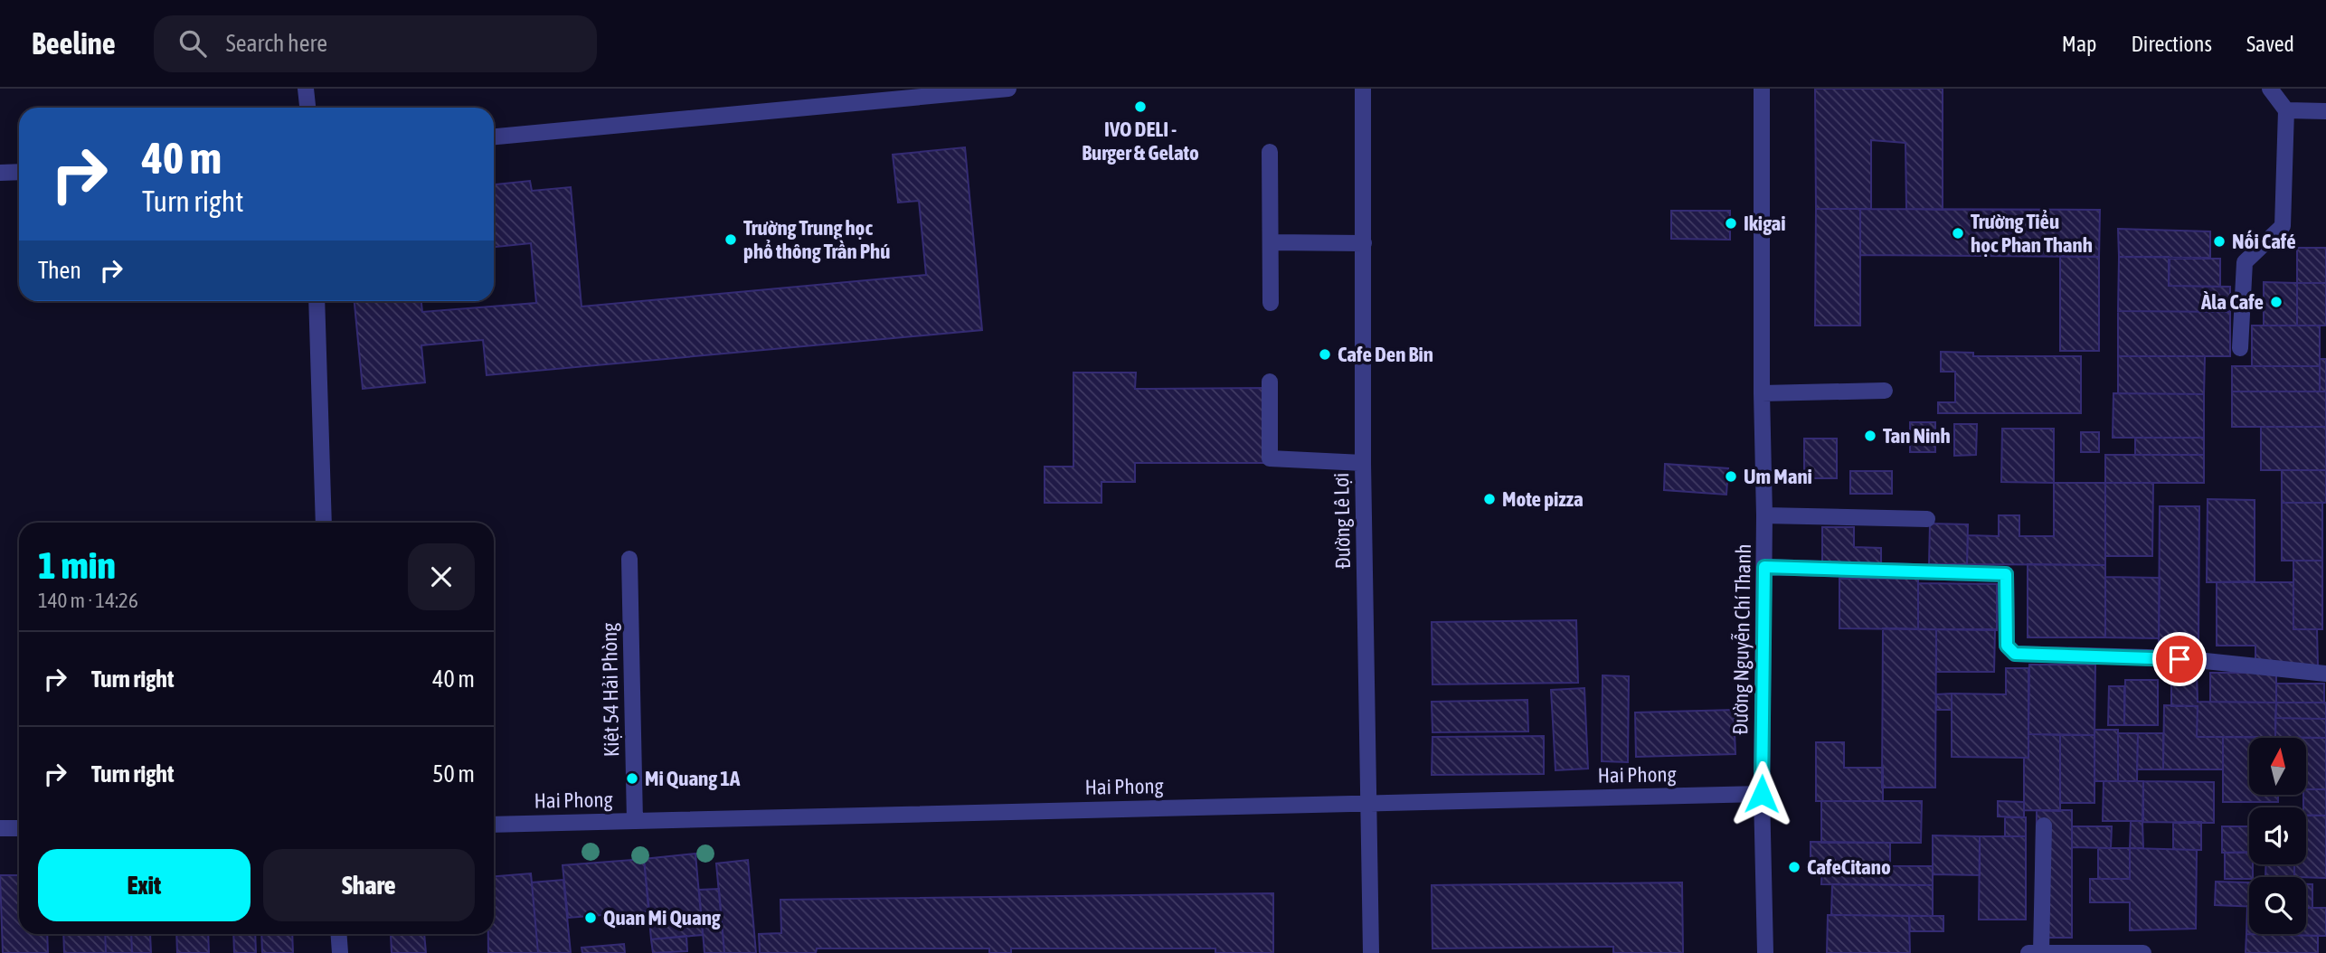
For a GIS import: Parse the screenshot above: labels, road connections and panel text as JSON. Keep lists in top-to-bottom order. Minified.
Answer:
{"streets":{"street":["Đường Lê Lợi","Đường Nguyễn Chí Thanh","Kiệt 54 Hải Phòng","Hai Phong"]},"crossings":[["Đường Lê Lợi","Hai Phong"],["Đường Nguyễn Chí Thanh","Hai Phong"],["Kiệt 54 Hải Phòng","Hai Phong"]],"places":["IVO DELI - Burger & Gelato","Ikigai","Trường Tiểu học Phan Thanh","Trường Trung học phổ thông Trần Phú","Nối Café","Àla Cafe","Cafe Den Bin","Tan Ninh","Um Mani","Mote pizza","Mi Quang 1A","CafeCitano","Quan Mi Quang"],"north":"top","page":{"header":"Beeline","search":"Search here","nav":["Map","Directions","Saved"],"turn":["40 m","Turn right"],"then":"Then","heading":["1 min","140 m · 14:26"],"list":[{"name":"Turn right","value":"40 m"},{"name":"Turn right","value":"50 m"}],"buttons":["Exit","Share"]}}
